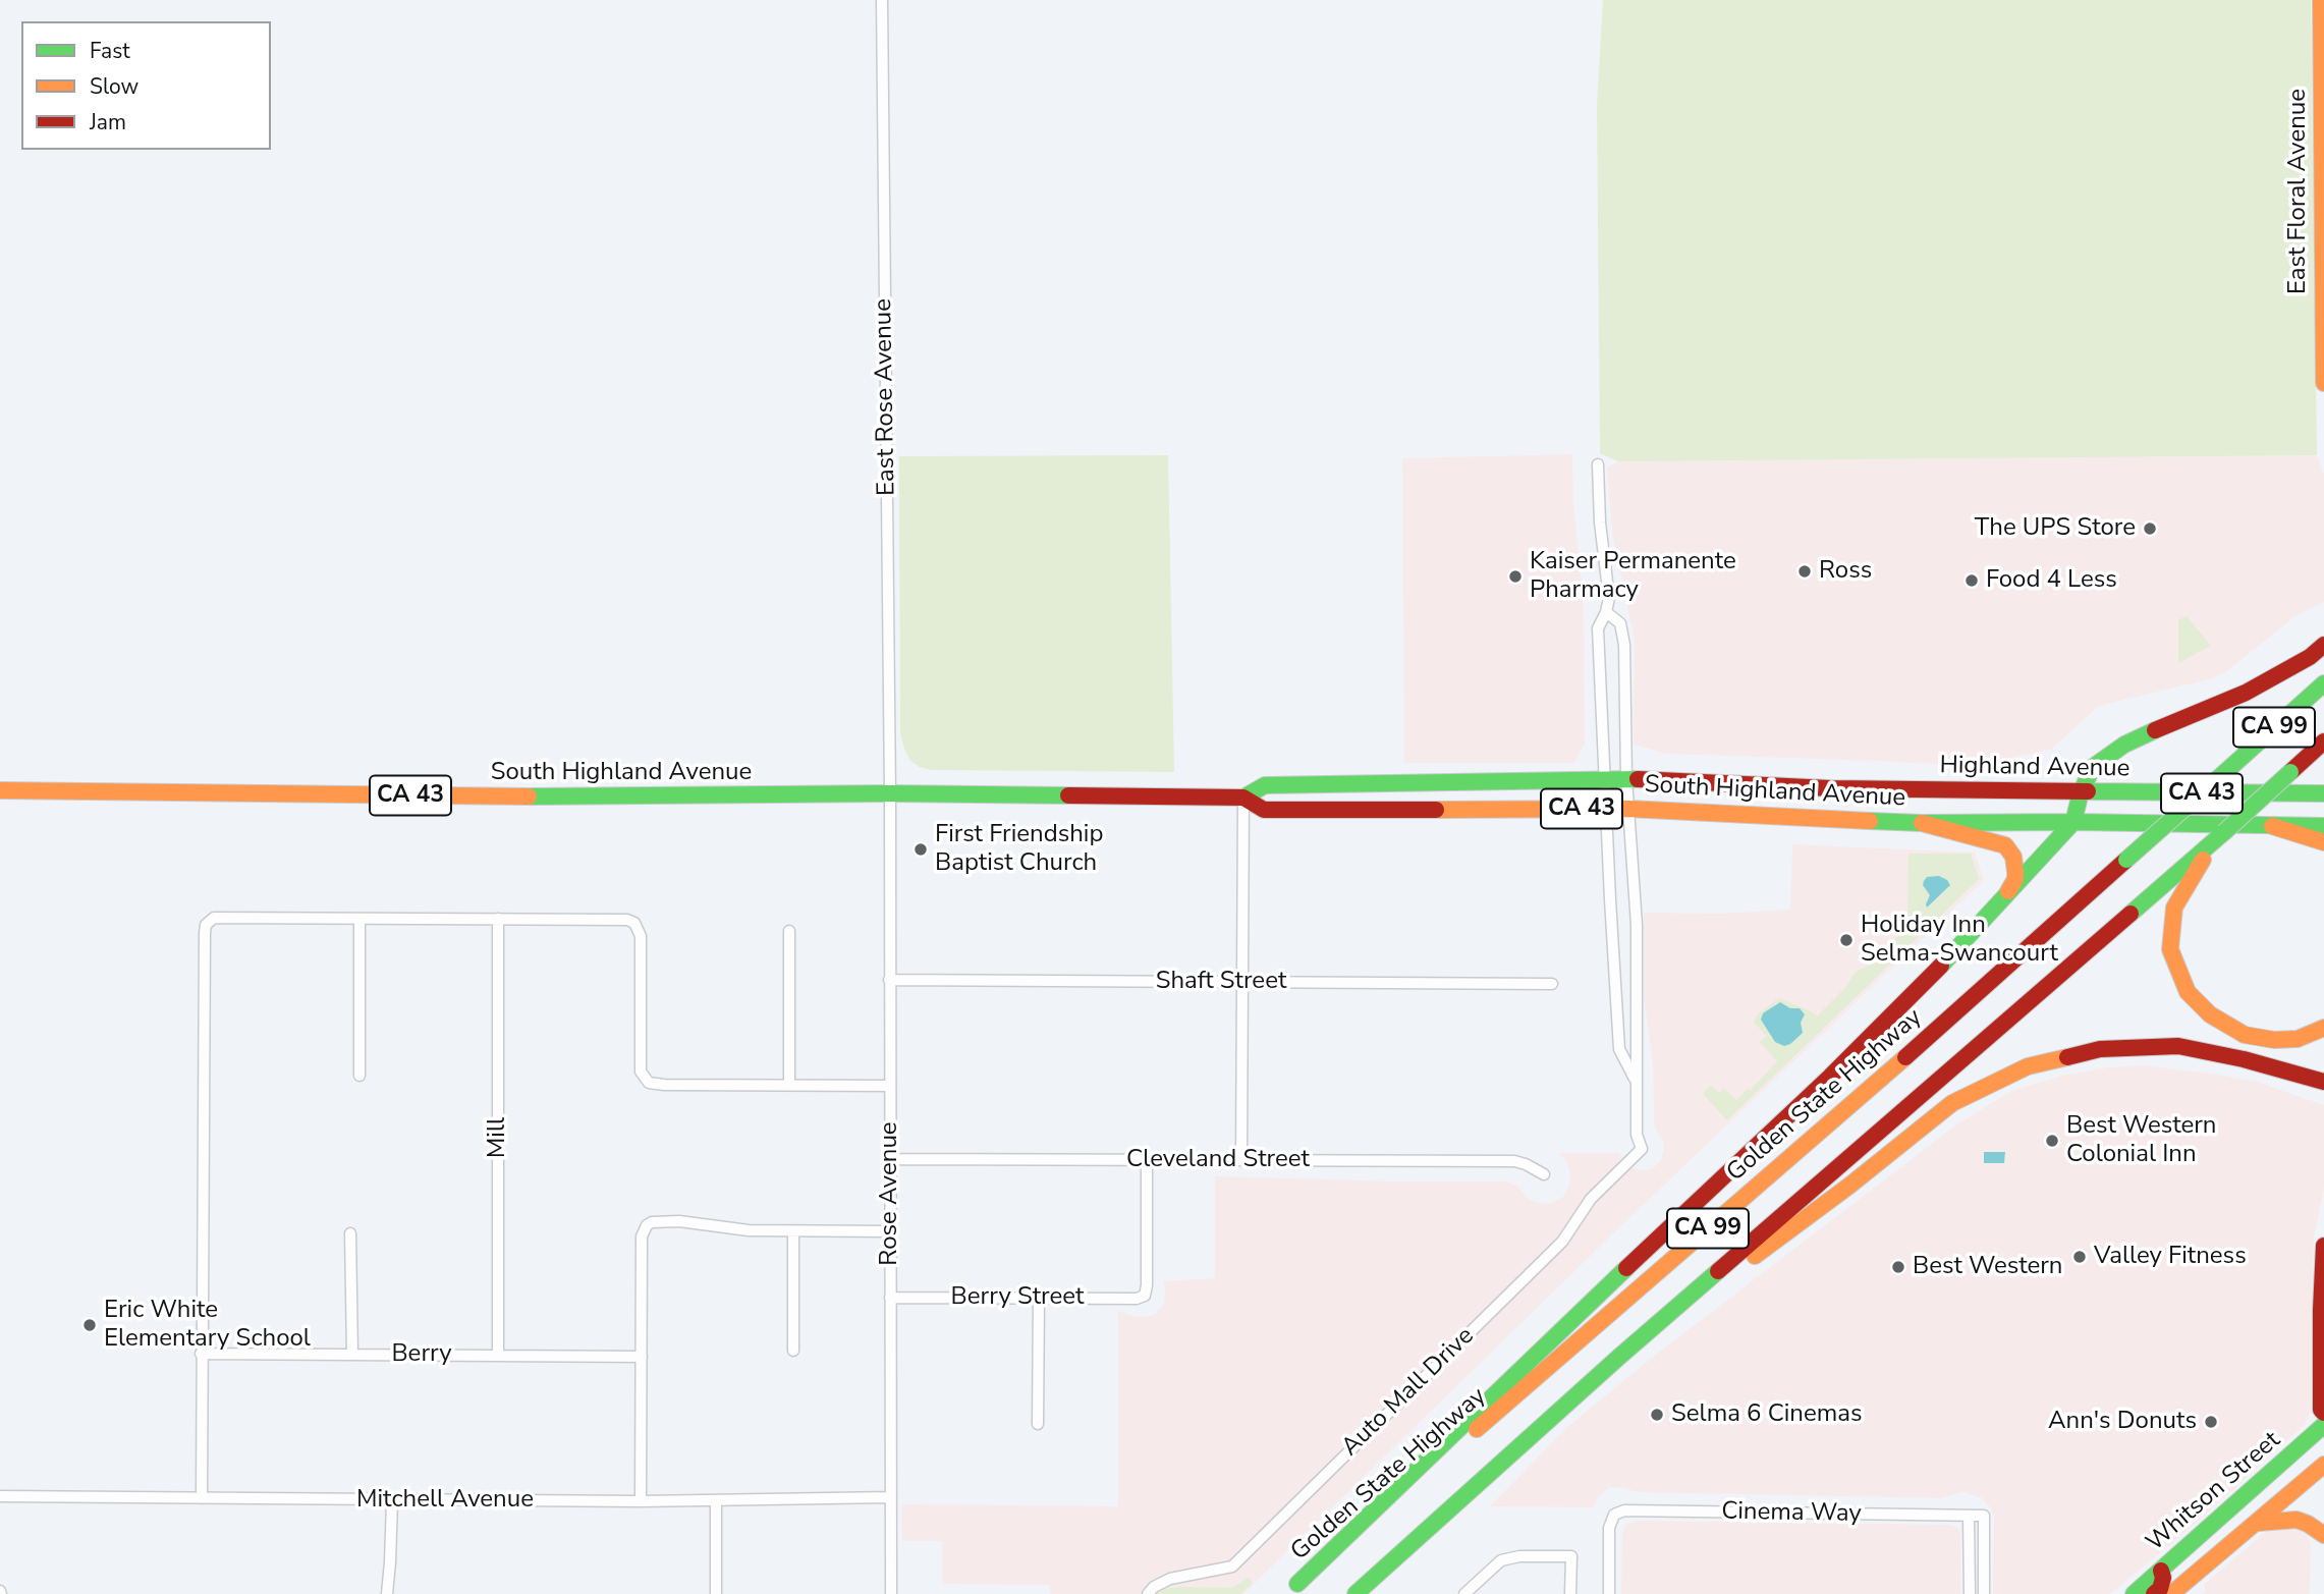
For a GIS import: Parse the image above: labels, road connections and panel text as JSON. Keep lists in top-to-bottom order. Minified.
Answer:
{"streets":{"main road":["East Floral Avenue","CA 99","Highland Avenue","South Highland Avenue","CA 43","Golden State Highway","Whitson Street"],"street":["East Rose Avenue","Shaft Street","Mill","Cleveland Street","Rose Avenue","Berry Street","Berry","Auto Mall Drive","Mitchell Avenue","Cinema Way"]},"crossings":[["East Rose Avenue","South Highland Avenue"],["East Rose Avenue","Rose Avenue"],["Highland Avenue","South Highland Avenue"],["South Highland Avenue","CA 43"],["South Highland Avenue","Rose Avenue"],["Shaft Street","Rose Avenue"],["Mill","Berry"],["Cleveland Street","Rose Avenue"],["Cleveland Street","Berry Street"],["Rose Avenue","Berry Street"],["Rose Avenue","Mitchell Avenue"]],"places":["The UPS Store","Ross","Kaiser Permanente Pharmacy","Food 4 Less","First Friendship Baptist Church","Holiday Inn Selma-Swancourt","Best Western Colonial Inn","Valley Fitness","Best Western","Eric White Elementary School","Selma 6 Cinemas","Ann's Donuts"],"legend":["Fast","Slow","Jam"]}
